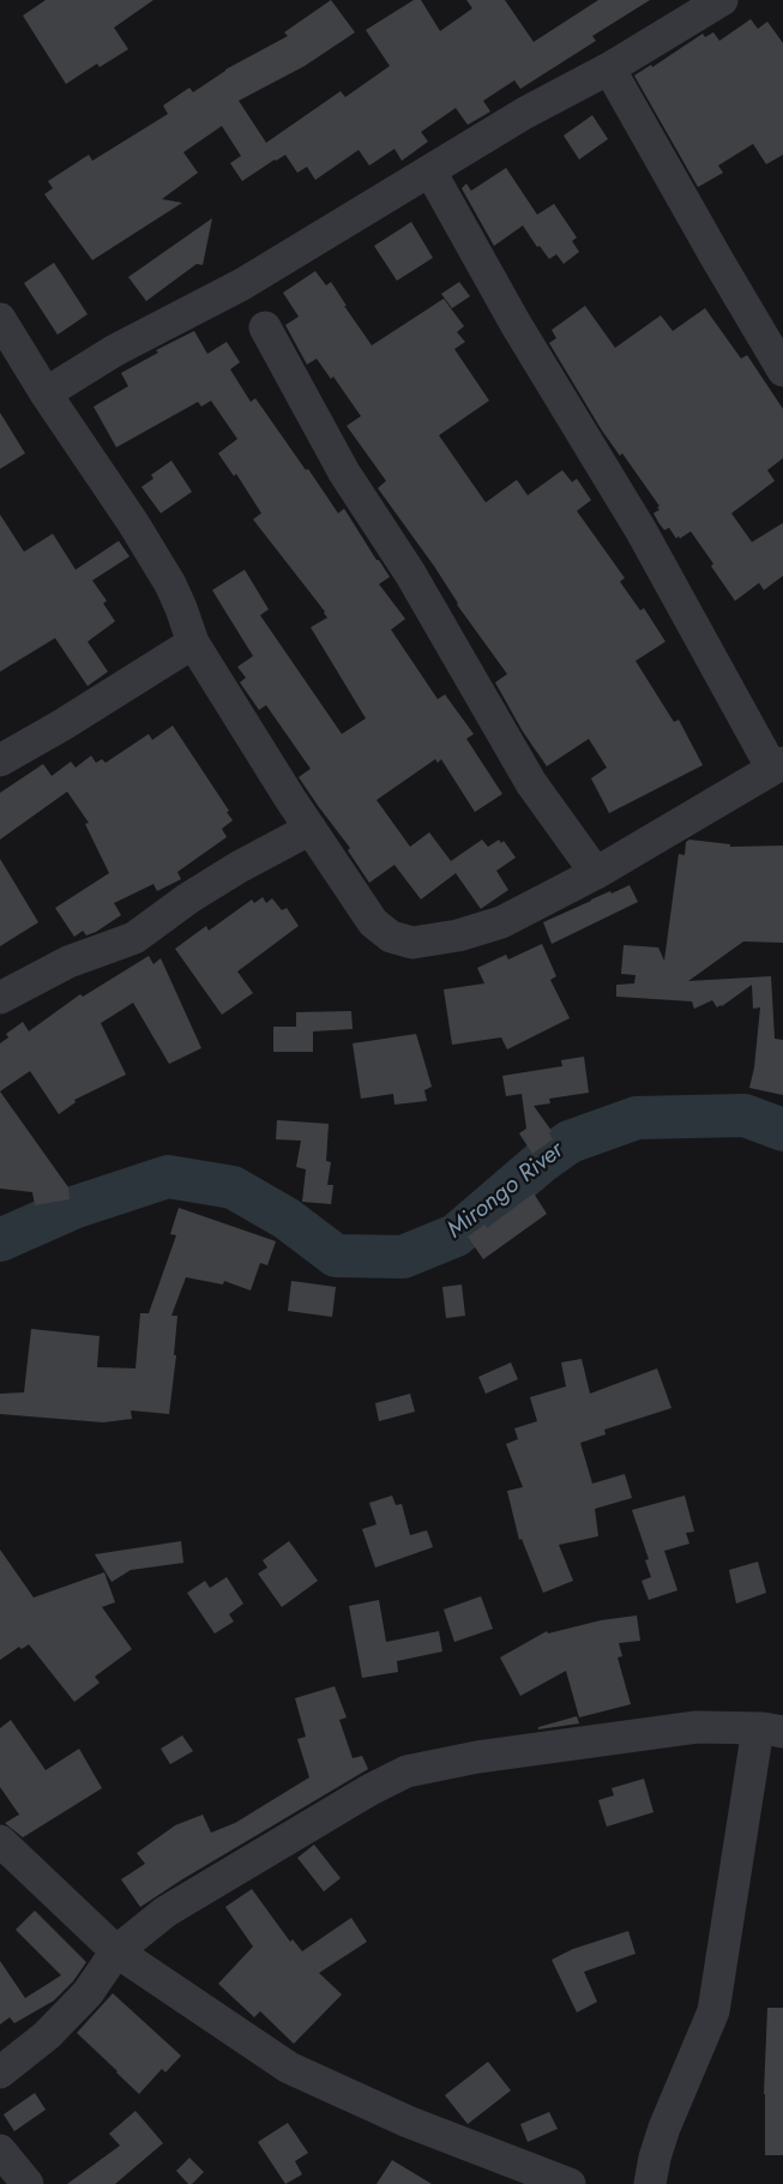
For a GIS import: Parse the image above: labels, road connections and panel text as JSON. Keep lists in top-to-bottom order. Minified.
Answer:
{"water":["Mirongo River"]}
